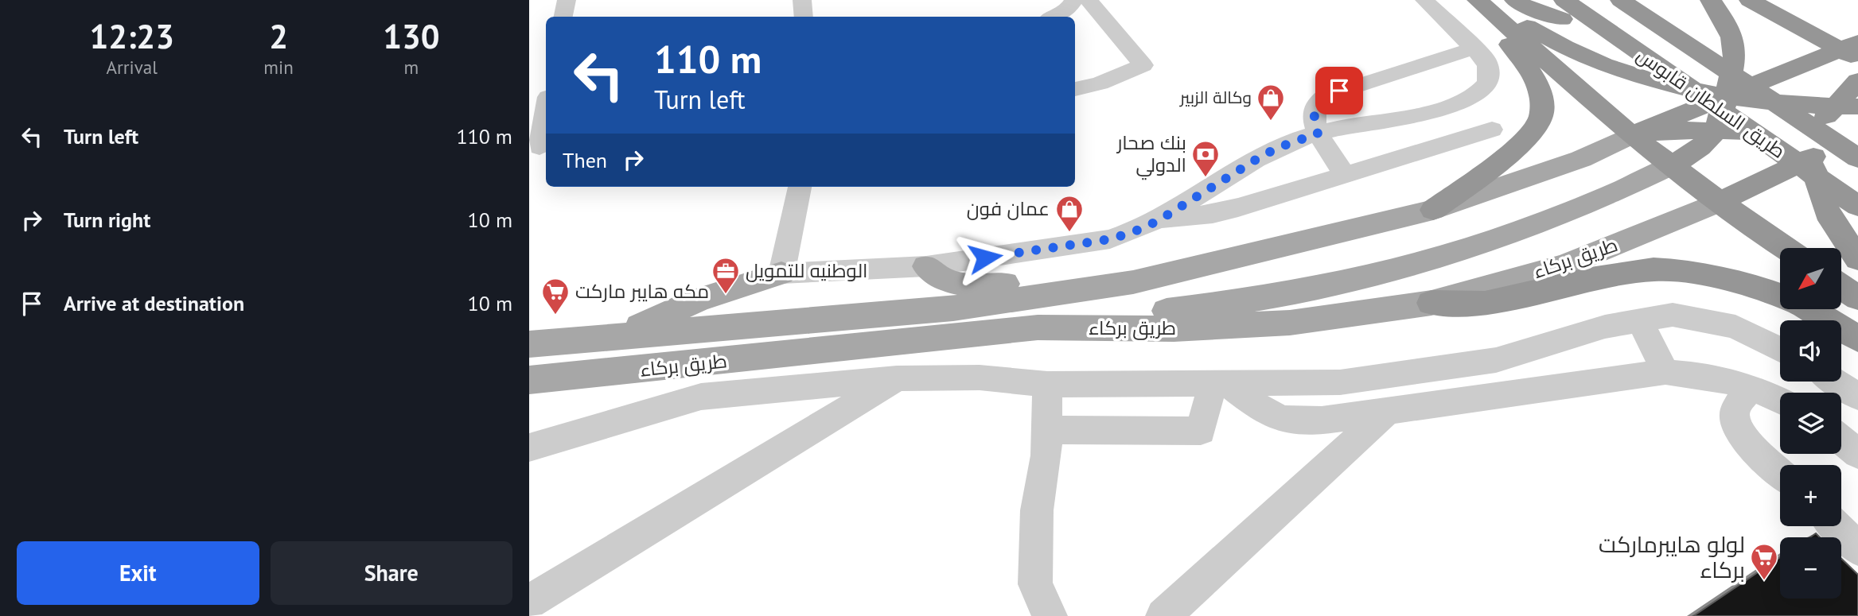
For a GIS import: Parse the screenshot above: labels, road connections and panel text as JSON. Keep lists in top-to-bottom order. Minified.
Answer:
{"streets":{"highway":["طريق السلطان قابوس"],"main road":["طريق بركاء"]},"places":{"shop":["وكالة الزبير","عمان فون"],"bank":["بنك صحار الدولي"],"office":["الوطنيه للتمويل"],"supermarket":["مكه هايبر ماركت","لولو هايبرماركت بركاء"]},"north":"bottom left","page":{"eta":["12:23","Arrival","2","min","130","m"],"turn":["110 m","Turn left"],"list":[{"name":"Turn left","value":"110 m"},{"name":"Turn right","value":"10 m"},{"name":"Arrive at destination","value":"10 m"}],"then":"Then","map_buttons":["+","−"],"buttons":["Exit","Share"]}}
